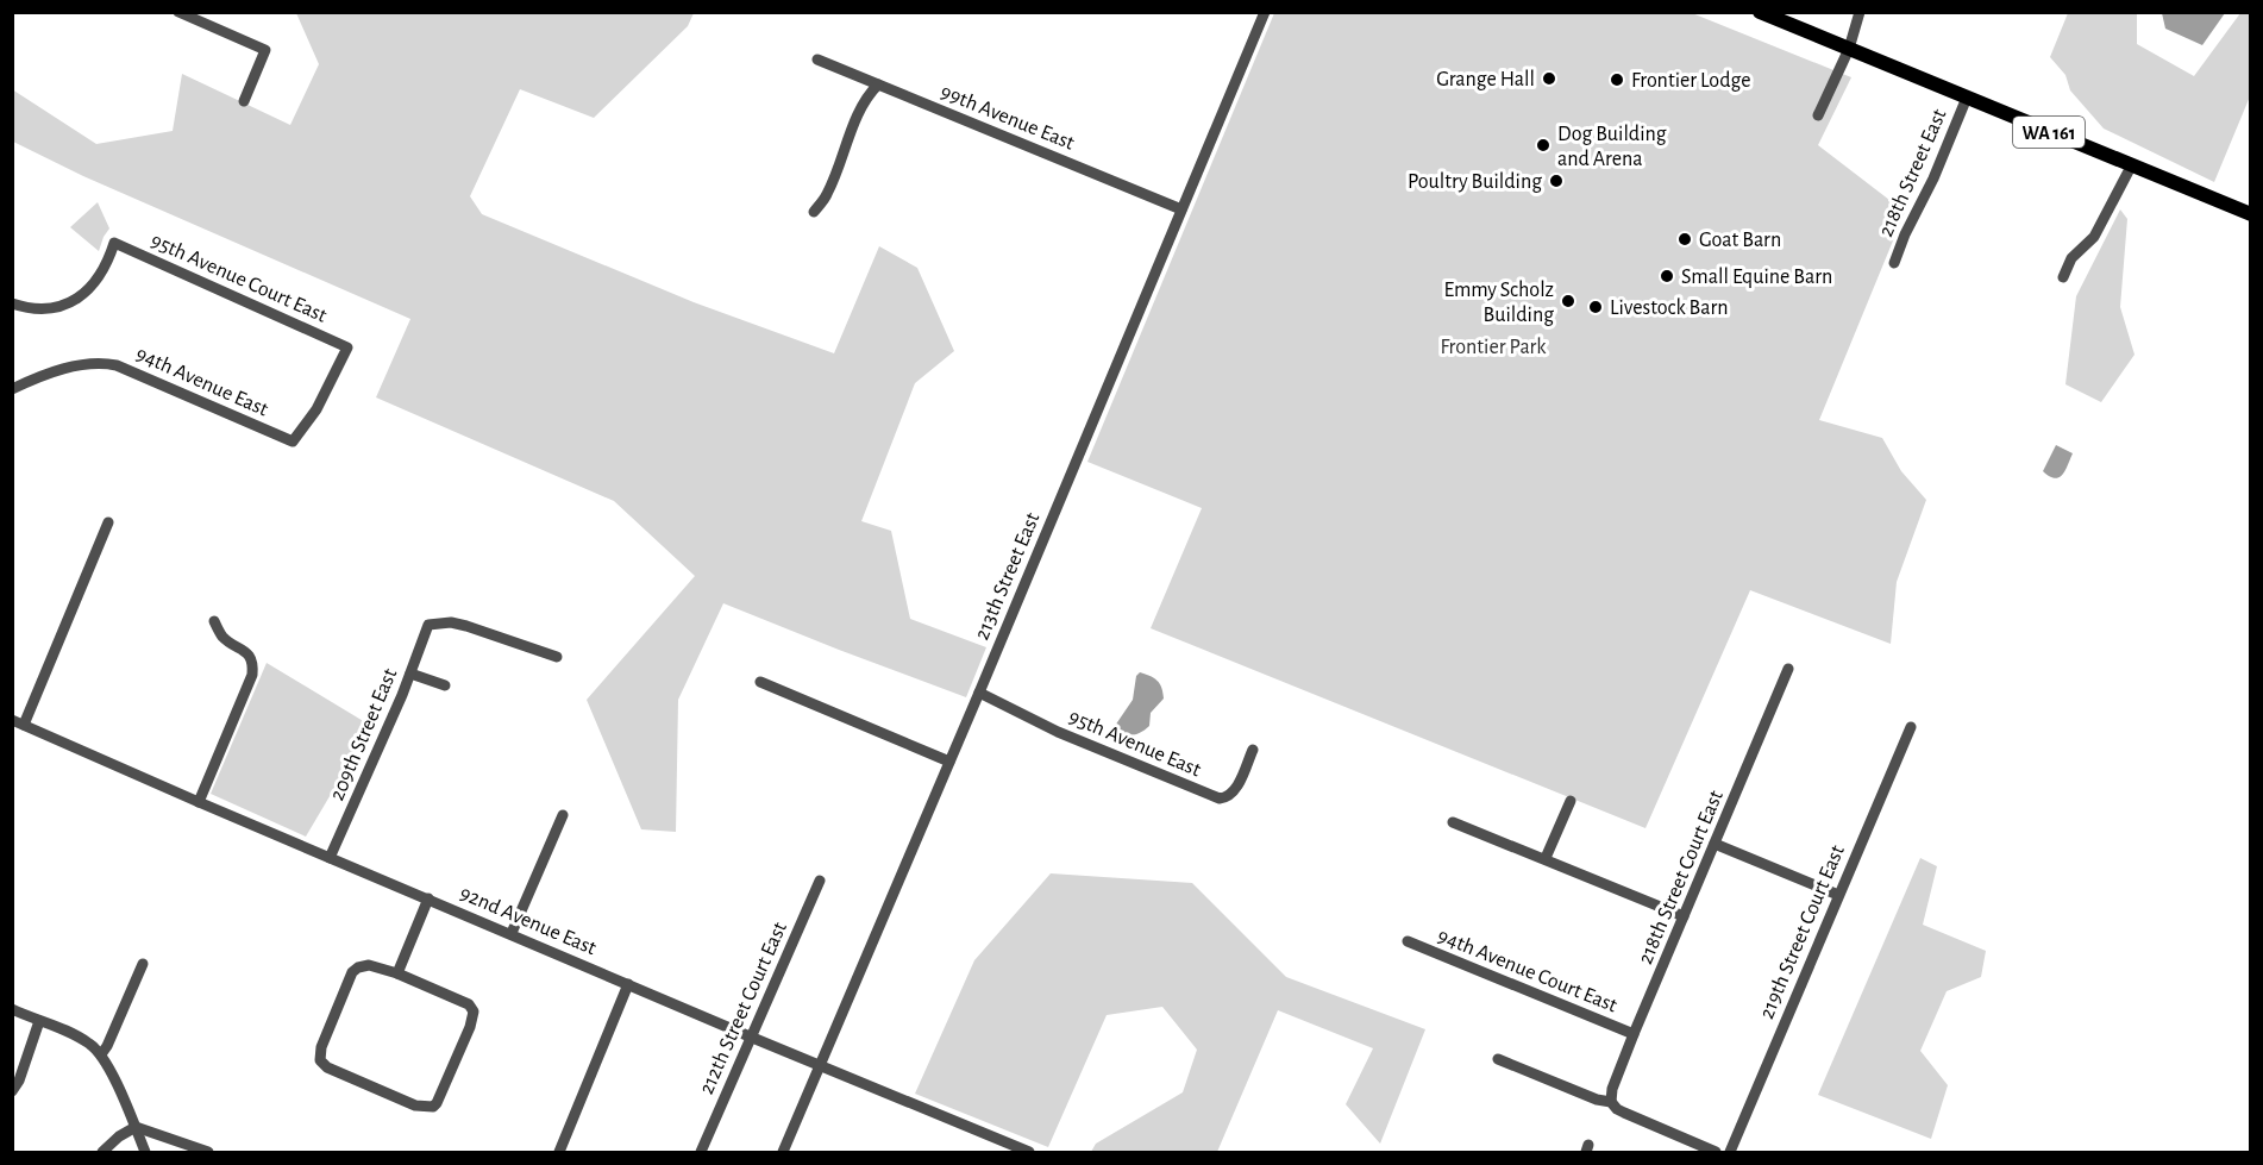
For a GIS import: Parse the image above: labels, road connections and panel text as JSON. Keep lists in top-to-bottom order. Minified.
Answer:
{"streets":{"main road":["WA 161"],"street":["99th Avenue East","218th Street East","95th Avenue Court East","94th Avenue East","213th Street East","209th Street East","95th Avenue East","218th Street Court East","92nd Avenue East","219th Street Court East","94th Avenue Court East","212th Street Court East"]},"crossings":[["99th Avenue East","213th Street East"],["WA 161","218th Street East"],["95th Avenue Court East","94th Avenue East"],["213th Street East","95th Avenue East"],["213th Street East","92nd Avenue East"],["209th Street East","92nd Avenue East"],["218th Street Court East","94th Avenue Court East"],["92nd Avenue East","212th Street Court East"]],"parks":["Frontier Park"],"places":["Grange Hall","Frontier Lodge","Dog Building and Arena","Poultry Building","Goat Barn","Small Equine Barn","Emmy Scholz Building","Livestock Barn"]}
